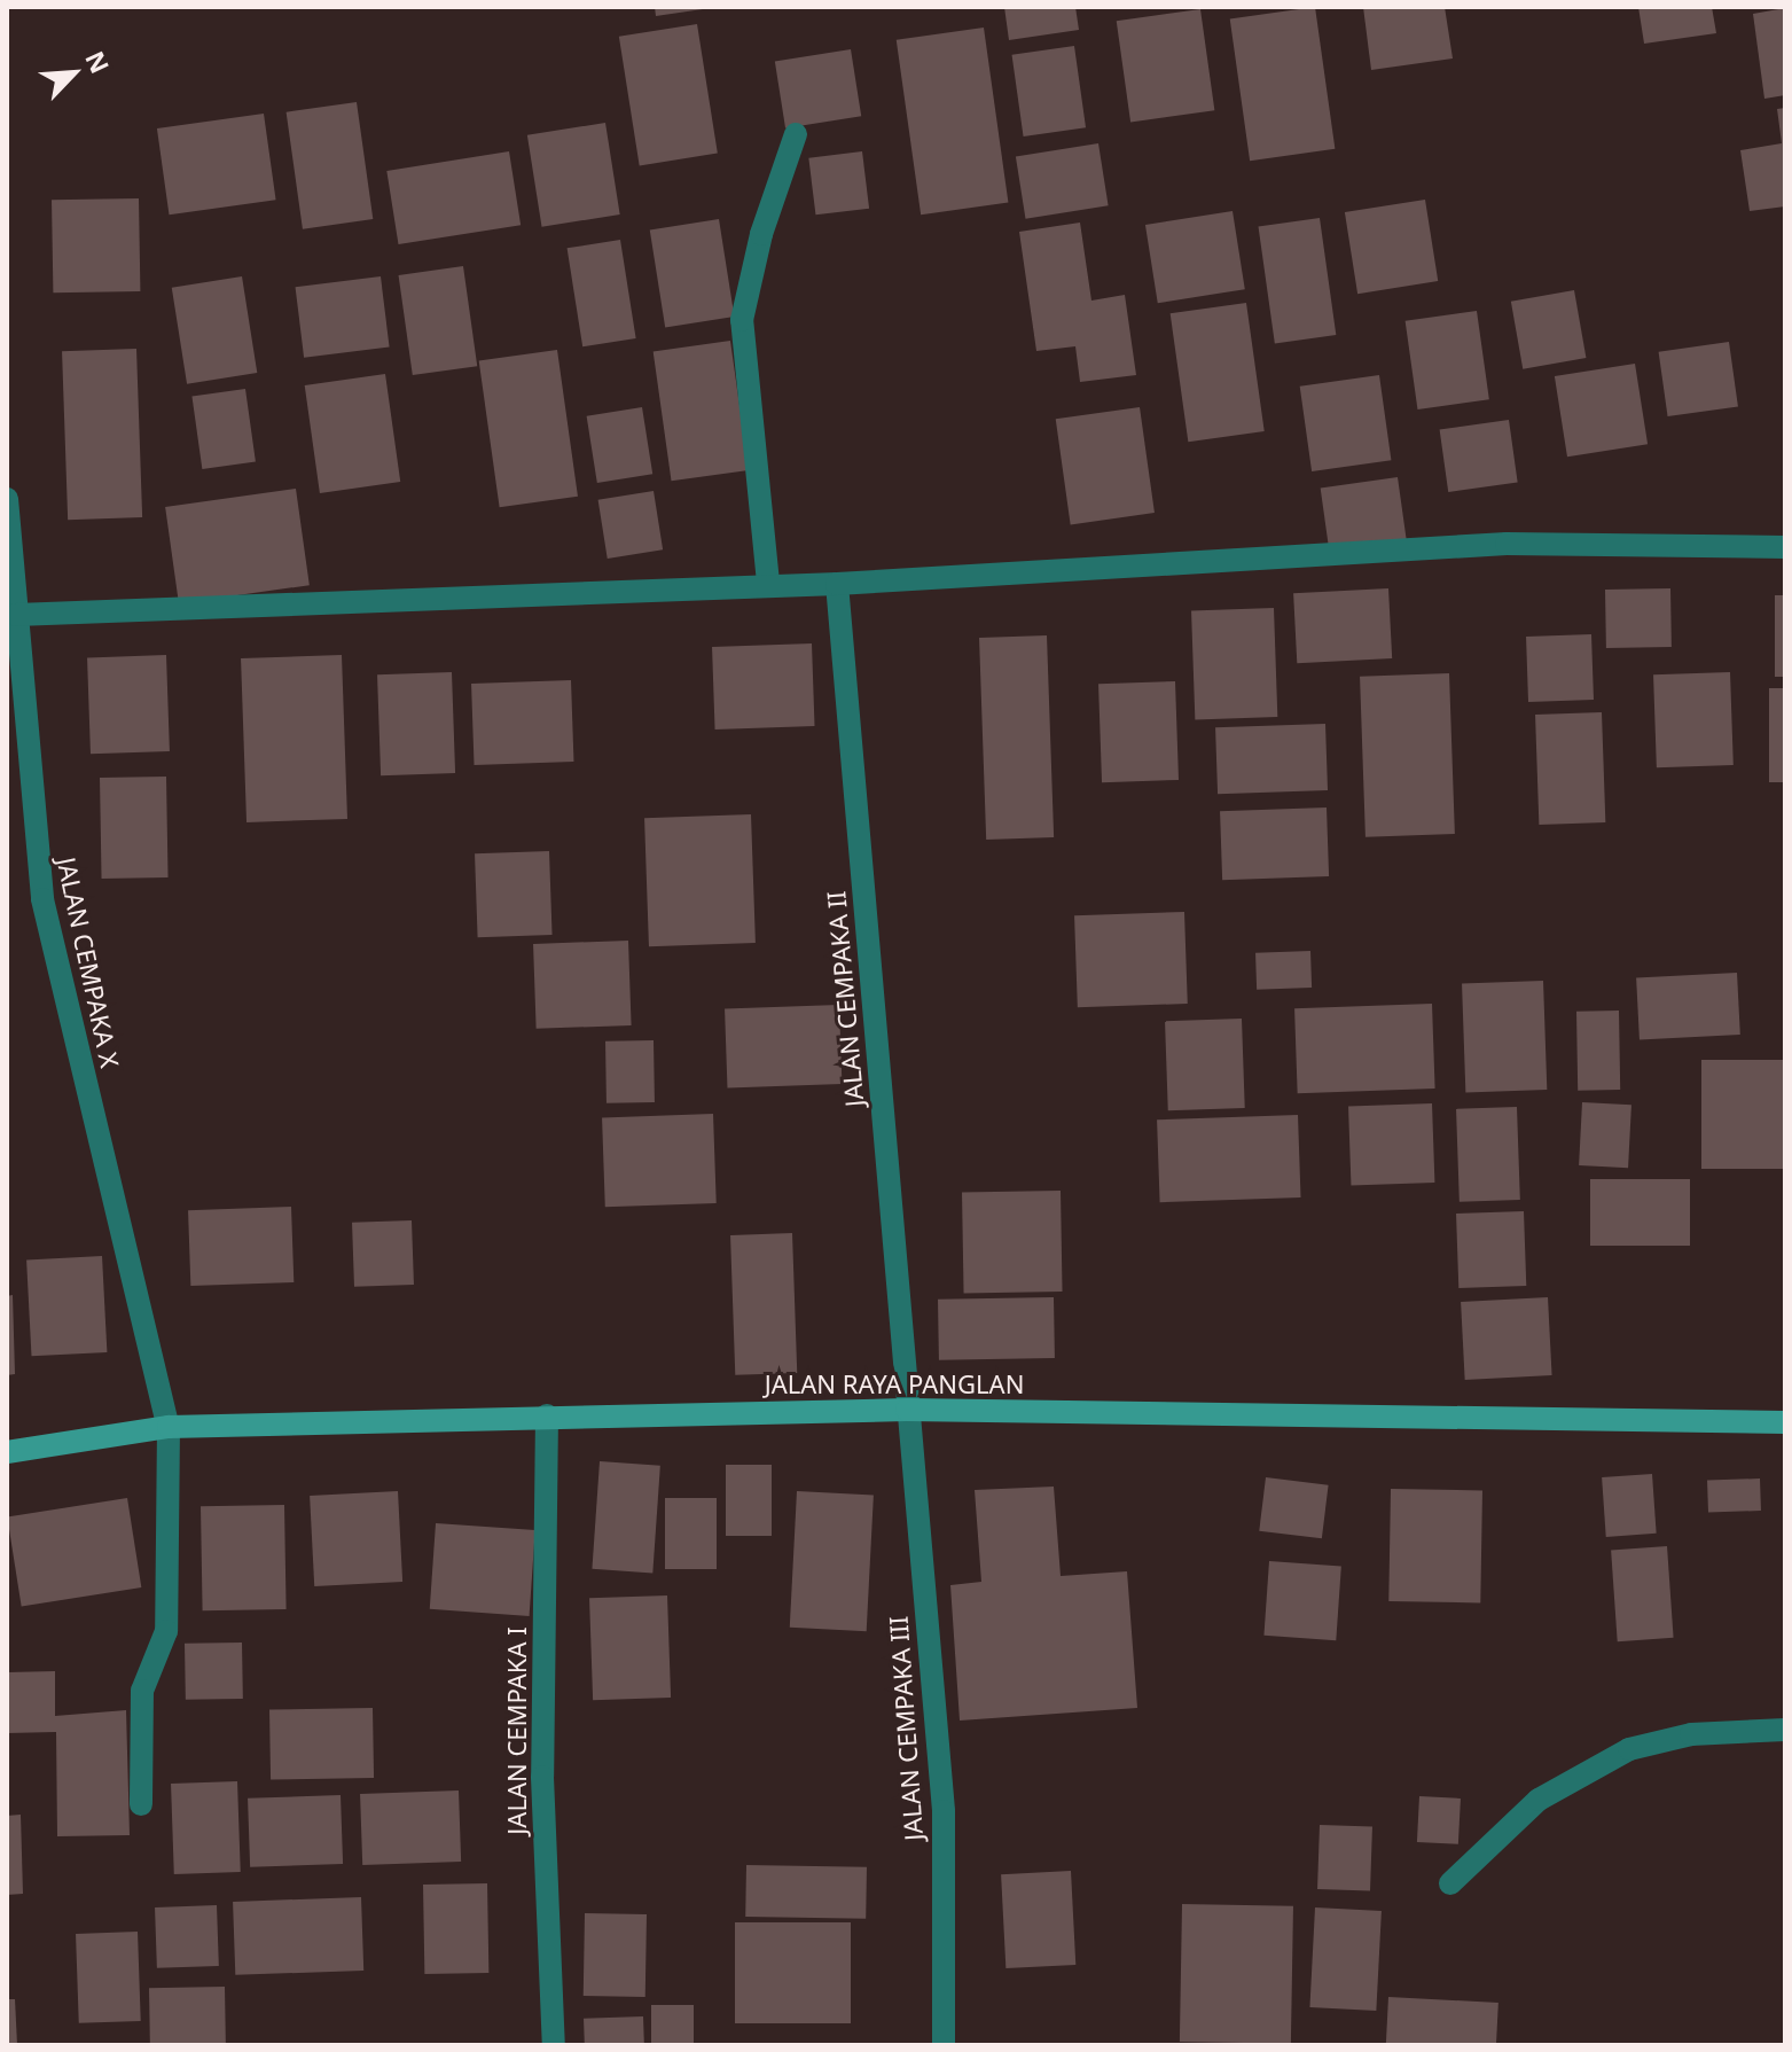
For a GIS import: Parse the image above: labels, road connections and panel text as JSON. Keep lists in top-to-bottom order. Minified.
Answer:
{"streets":{"street":["JALAN CEMPAKA X","JALAN CEMPAKA II","JALAN RAYA PANGLAN","JALAN CEMPAKA III","JALAN CEMPAKA I"]},"crossings":[["JALAN CEMPAKA X","JALAN RAYA PANGLAN"],["JALAN CEMPAKA II","JALAN RAYA PANGLAN"],["JALAN CEMPAKA II","JALAN CEMPAKA III"],["JALAN RAYA PANGLAN","JALAN CEMPAKA III"],["JALAN RAYA PANGLAN","JALAN CEMPAKA I"]],"north":"top right"}
